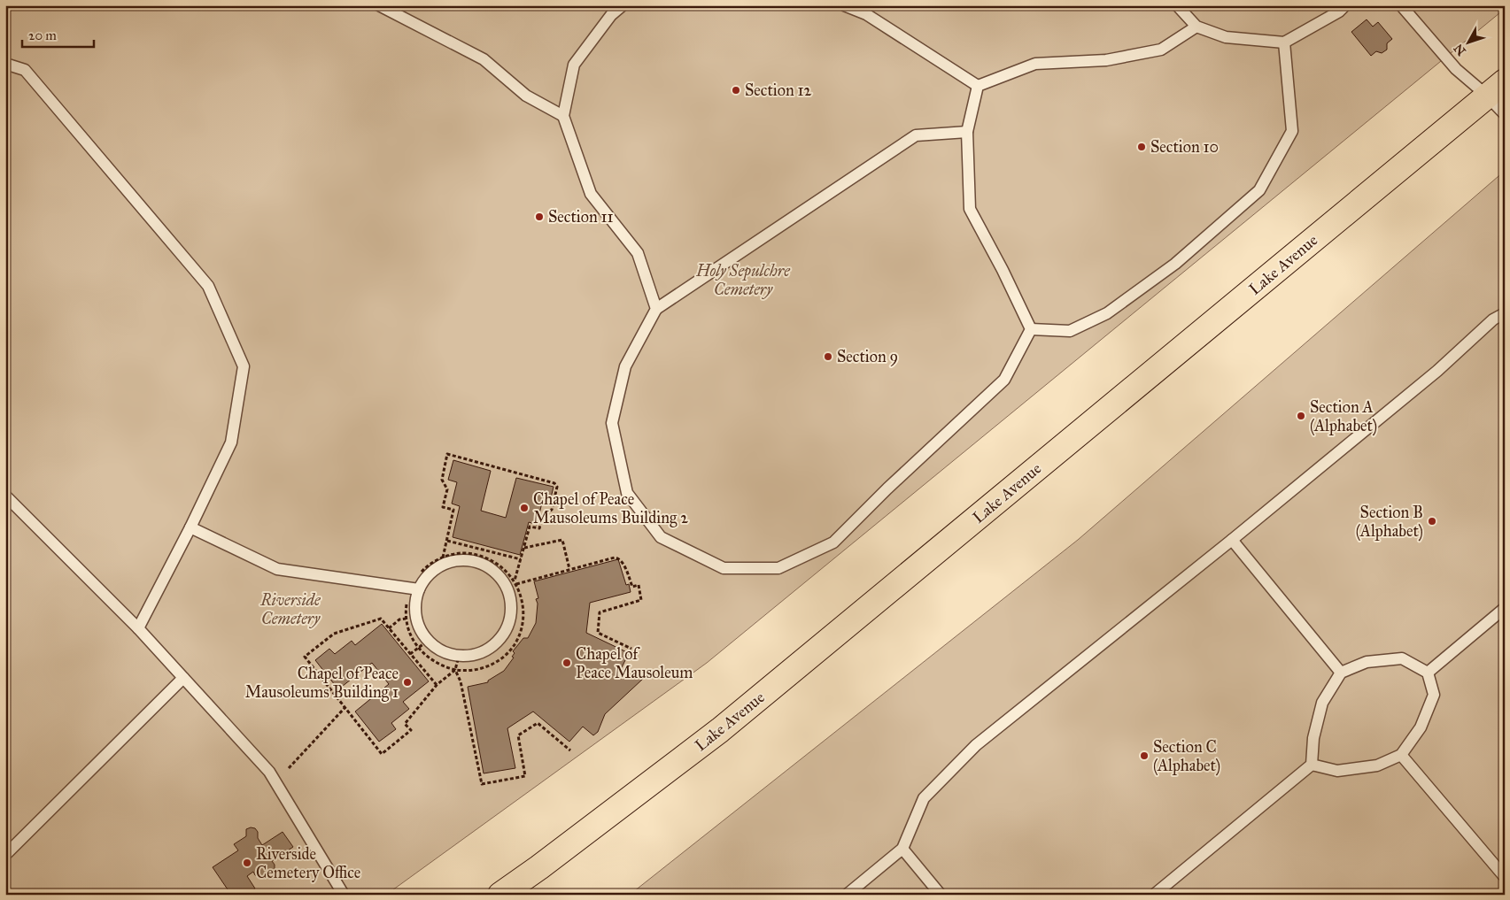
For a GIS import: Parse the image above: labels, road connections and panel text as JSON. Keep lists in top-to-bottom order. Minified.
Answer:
{"streets":{"main road":["Lake Avenue"]},"parks":["Holy Sepulchre Cemetery","Riverside Cemetery"],"places":["Section 12","Section 10","Section 11","Section 9","Section A (Alphabet)","Chapel of Peace Mausoleums Building 2","Section B (Alphabet)","Chapel of Peace Mausoleum","Chapel of Peace Mausoleums Building 1","Section C (Alphabet)","Riverside Cemetery Office"],"scale_bar":"20 m","north":"bottom left"}
